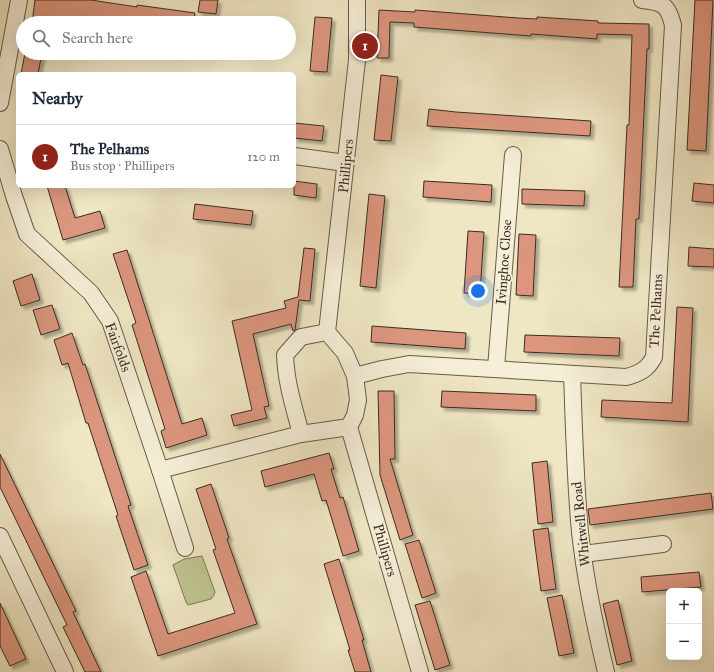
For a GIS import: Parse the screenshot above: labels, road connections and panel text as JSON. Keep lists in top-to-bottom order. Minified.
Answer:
{"streets":{"street":["Phillipers","Ivinghoe Close","The Pelhams","Fairfolds","Whitwell Road"]},"crossings":[["Phillipers","The Pelhams"],["Ivinghoe Close","The Pelhams"],["The Pelhams","Whitwell Road"]],"page":{"search":"Search here","pins":"1","heading":"Nearby","list":[{"mark":"1","name":"The Pelhams","note":"Bus stop · Phillipers","value":"120 m"}],"map_buttons":["+","−"]}}
